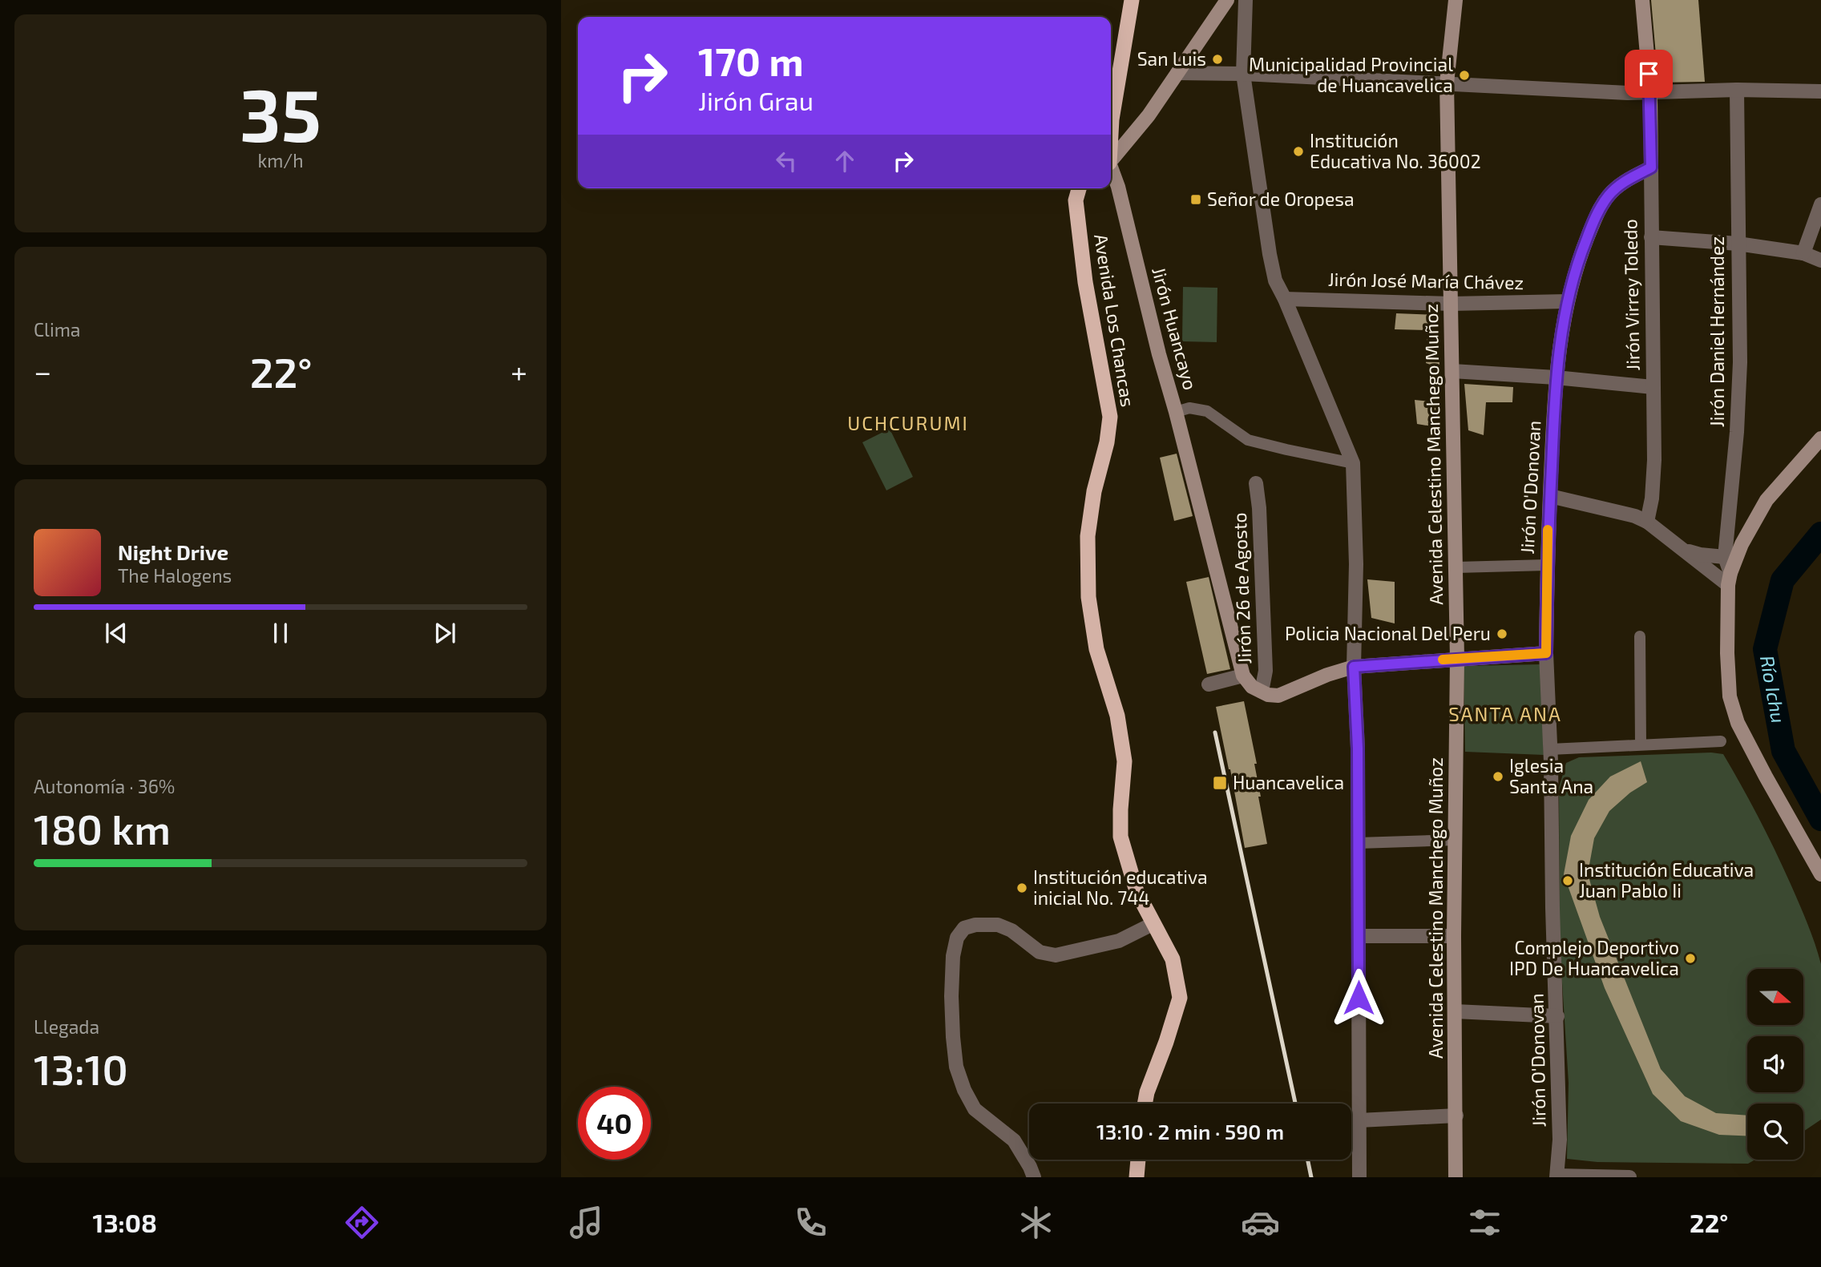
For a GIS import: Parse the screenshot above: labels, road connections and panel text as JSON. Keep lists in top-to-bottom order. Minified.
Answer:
{"streets":{"highway":["Avenida Los Chancas"],"main road":["Jirón Virrey Toledo","Jirón Huancayo","Avenida Celestino Manchego Muñoz","Jirón O'Donovan"],"street":["Jirón José María Chávez","Jirón Daniel Hernández","Jirón 26 de Agosto"]},"crossings":[["Jirón José María Chávez","Avenida Celestino Manchego Muñoz"],["Jirón José María Chávez","Jirón O'Donovan"],["Jirón Virrey Toledo","Jirón O'Donovan"]],"districts":["UCHCURUMI","SANTA ANA"],"water":["Río Ichu"],"places":{"other":["San Luis","Municipalidad Provincial de Huancavelica","Institución Educativa No. 36002","Policia Nacional Del Peru","Iglesia Santa Ana","Institución Educativa Juan Pablo Ii","Institución educativa inicial No. 744","Complejo Deportivo IPD De Huancavelica"],"transit":["Señor de Oropesa","Huancavelica"]},"north":"right","page":{"tile":[["35","km/h"],"Clima",["Autonomía · 36%","180 km"],["Llegada","13:10"]],"turn":["170 m","Jirón Grau"],"heat":["−","22°","+"],"song":["Night Drive","The Halogens"],"limit":"40","trip":"13:10 · 2 min · 590 m","tabs":["13:08","22°"]}}
